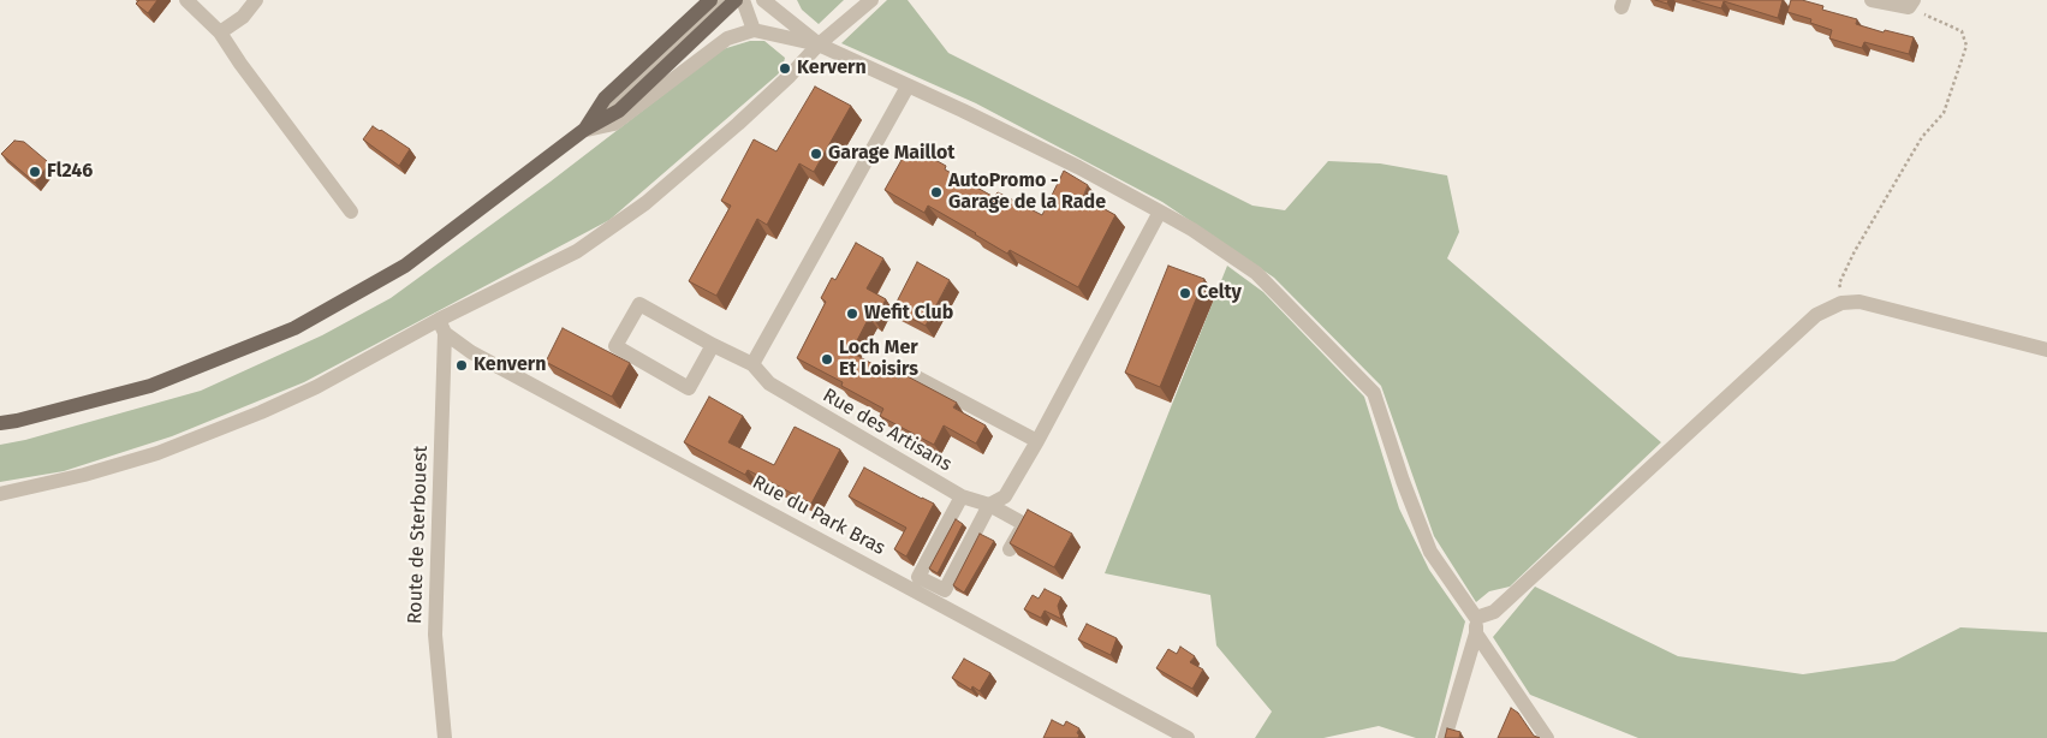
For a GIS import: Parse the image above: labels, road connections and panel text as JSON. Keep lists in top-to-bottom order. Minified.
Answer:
{"streets":{"street":["Rue des Artisans","Rue du Park Bras","Route de Sterbouest"]},"crossings":[["Rue du Park Bras","Route de Sterbouest"]],"places":["Kervern","Garage Maillot","Fl246","AutoPromo - Garage de la Rade","Celty","Wefit Club","Loch Mer Et Loisirs","Kenvern"]}
